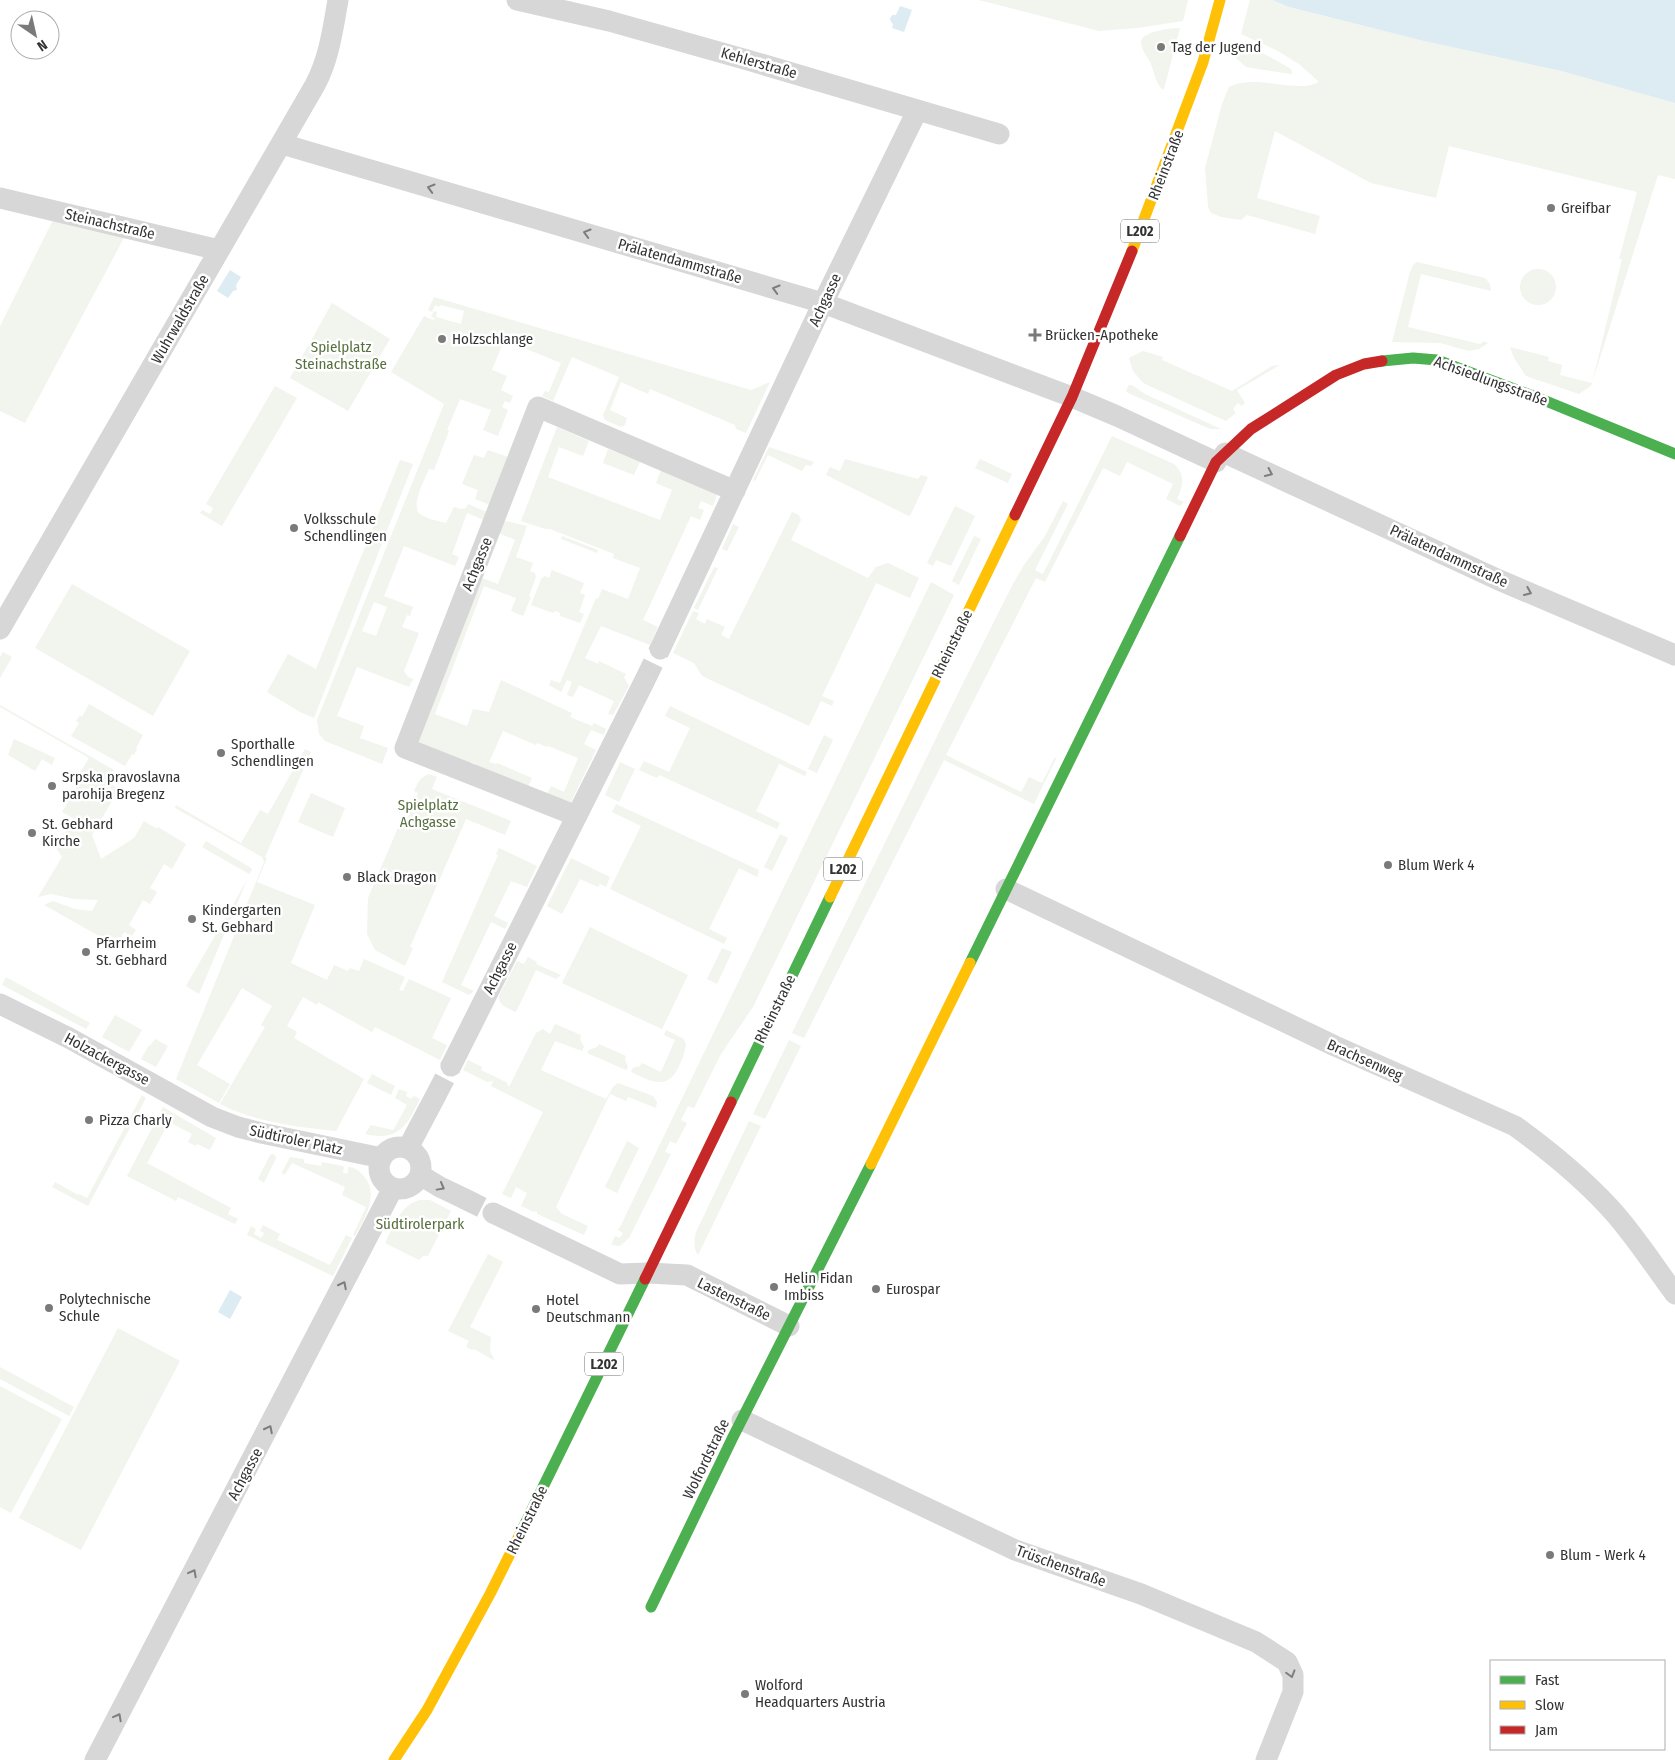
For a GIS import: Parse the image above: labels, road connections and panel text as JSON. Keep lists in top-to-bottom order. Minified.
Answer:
{"streets":{"main road":["Rheinstraße","L202","Achsiedlungsstraße","Wolfordstraße"],"street":["Kehlerstraße","Steinachstraße","Prälatendammstraße","Achgasse","Wuhrwaldstraße","Holzackergasse","Brachsenweg","Südtiroler Platz","Lastenstraße","Trüschenstraße"]},"crossings":[["Kehlerstraße","Achgasse"],["Rheinstraße","Prälatendammstraße"],["Rheinstraße","Lastenstraße"],["Steinachstraße","Wuhrwaldstraße"],["Prälatendammstraße","Achgasse"],["Prälatendammstraße","Wuhrwaldstraße"],["Prälatendammstraße","Achsiedlungsstraße"],["Achgasse","Südtiroler Platz"],["Holzackergasse","Südtiroler Platz"],["Lastenstraße","Wolfordstraße"],["Wolfordstraße","Trüschenstraße"]],"one_way":["Trüschenstraße"],"parks":["Spielplatz Steinachstraße","Spielplatz Achgasse","Südtirolerpark"],"places":{"other":["Tag der Jugend","Greifbar","Holzschlange","Volksschule Schendlingen","Sporthalle Schendlingen","Srpska pravoslavna parohija Bregenz","St. Gebhard Kirche","Blum Werk 4","Black Dragon","Kindergarten St. Gebhard","Pfarrheim St. Gebhard","Pizza Charly","Helin Fidan Imbiss","Eurospar","Polytechnische Schule","Hotel Deutschmann","Blum - Werk 4","Wolford Headquarters Austria"],"health":["Brücken-Apotheke"]},"legend":["Fast","Slow","Jam"],"north":"bottom right"}
